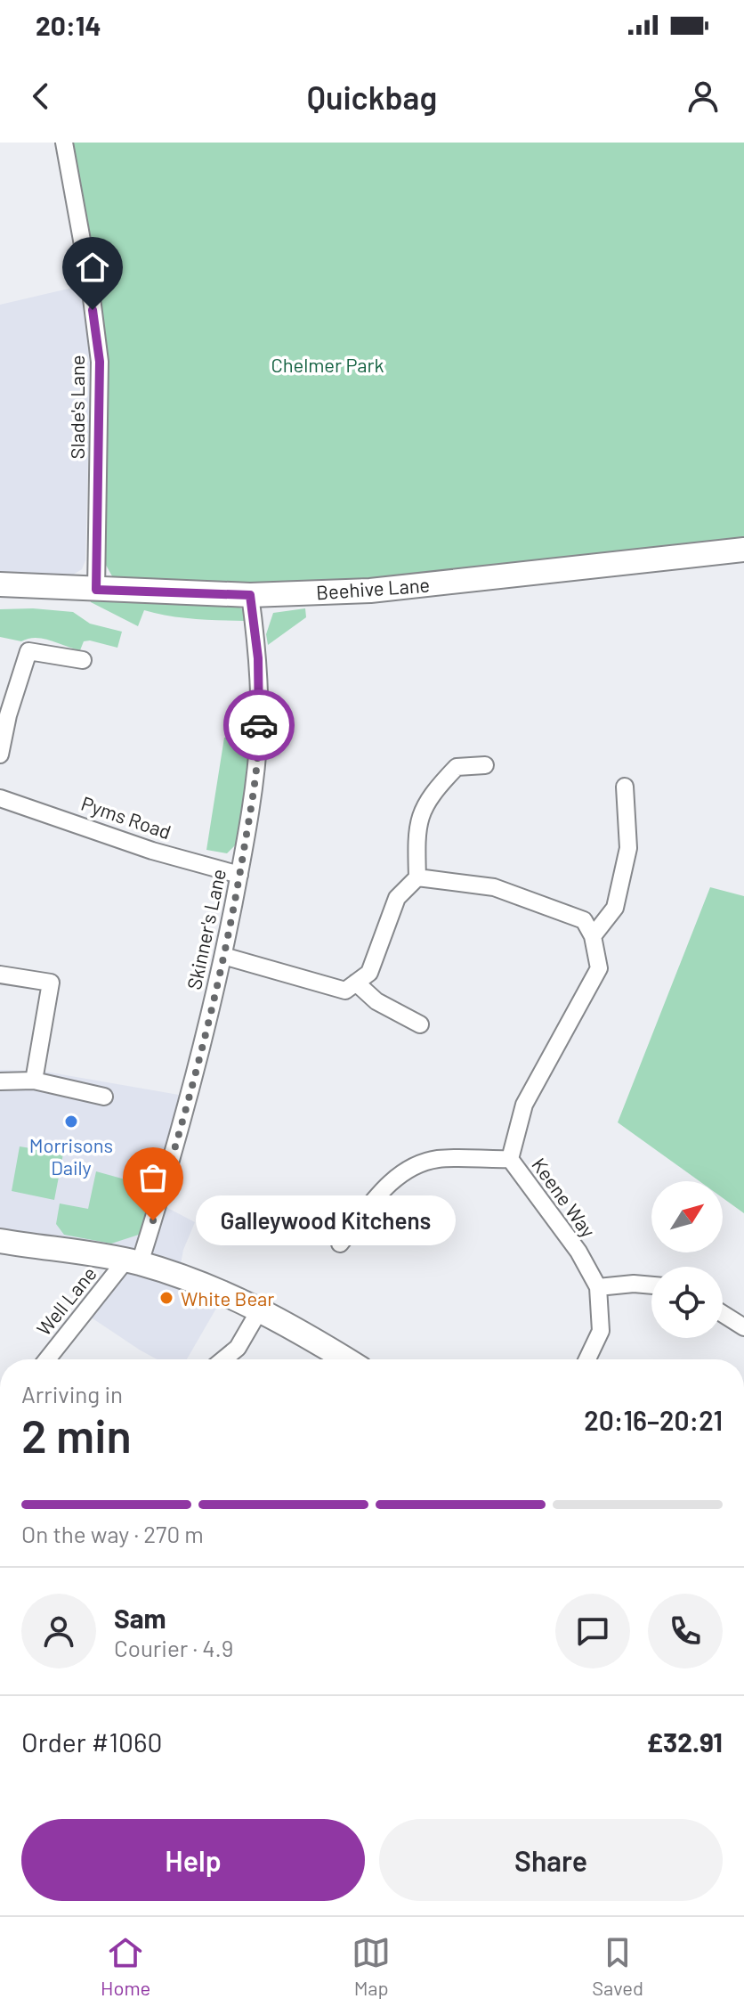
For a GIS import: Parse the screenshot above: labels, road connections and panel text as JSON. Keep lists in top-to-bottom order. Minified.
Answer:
{"streets":{"main road":["Beehive Lane"],"street":["Slade's Lane","Pyms Road","Skinner's Lane","Keene Way","Well Lane"]},"crossings":[["Slade's Lane","Beehive Lane"],["Beehive Lane","Skinner's Lane"],["Pyms Road","Skinner's Lane"],["Skinner's Lane","Well Lane"]],"parks":["Chelmer Park"],"places":["Morrisons Daily","Galleywood Kitchens","White Bear"],"north":"top right","page":{"status":"20:14","header":"Quickbag","bubble":"Galleywood Kitchens","heading":["2 min","Arriving in","20:16–20:21"],"panel":["Sam","Courier · 4.9","Order #1060","£32.91"],"bar":"On the way · 270 m","buttons":["Help","Share"],"tabs":["Home","Map","Saved"]}}
